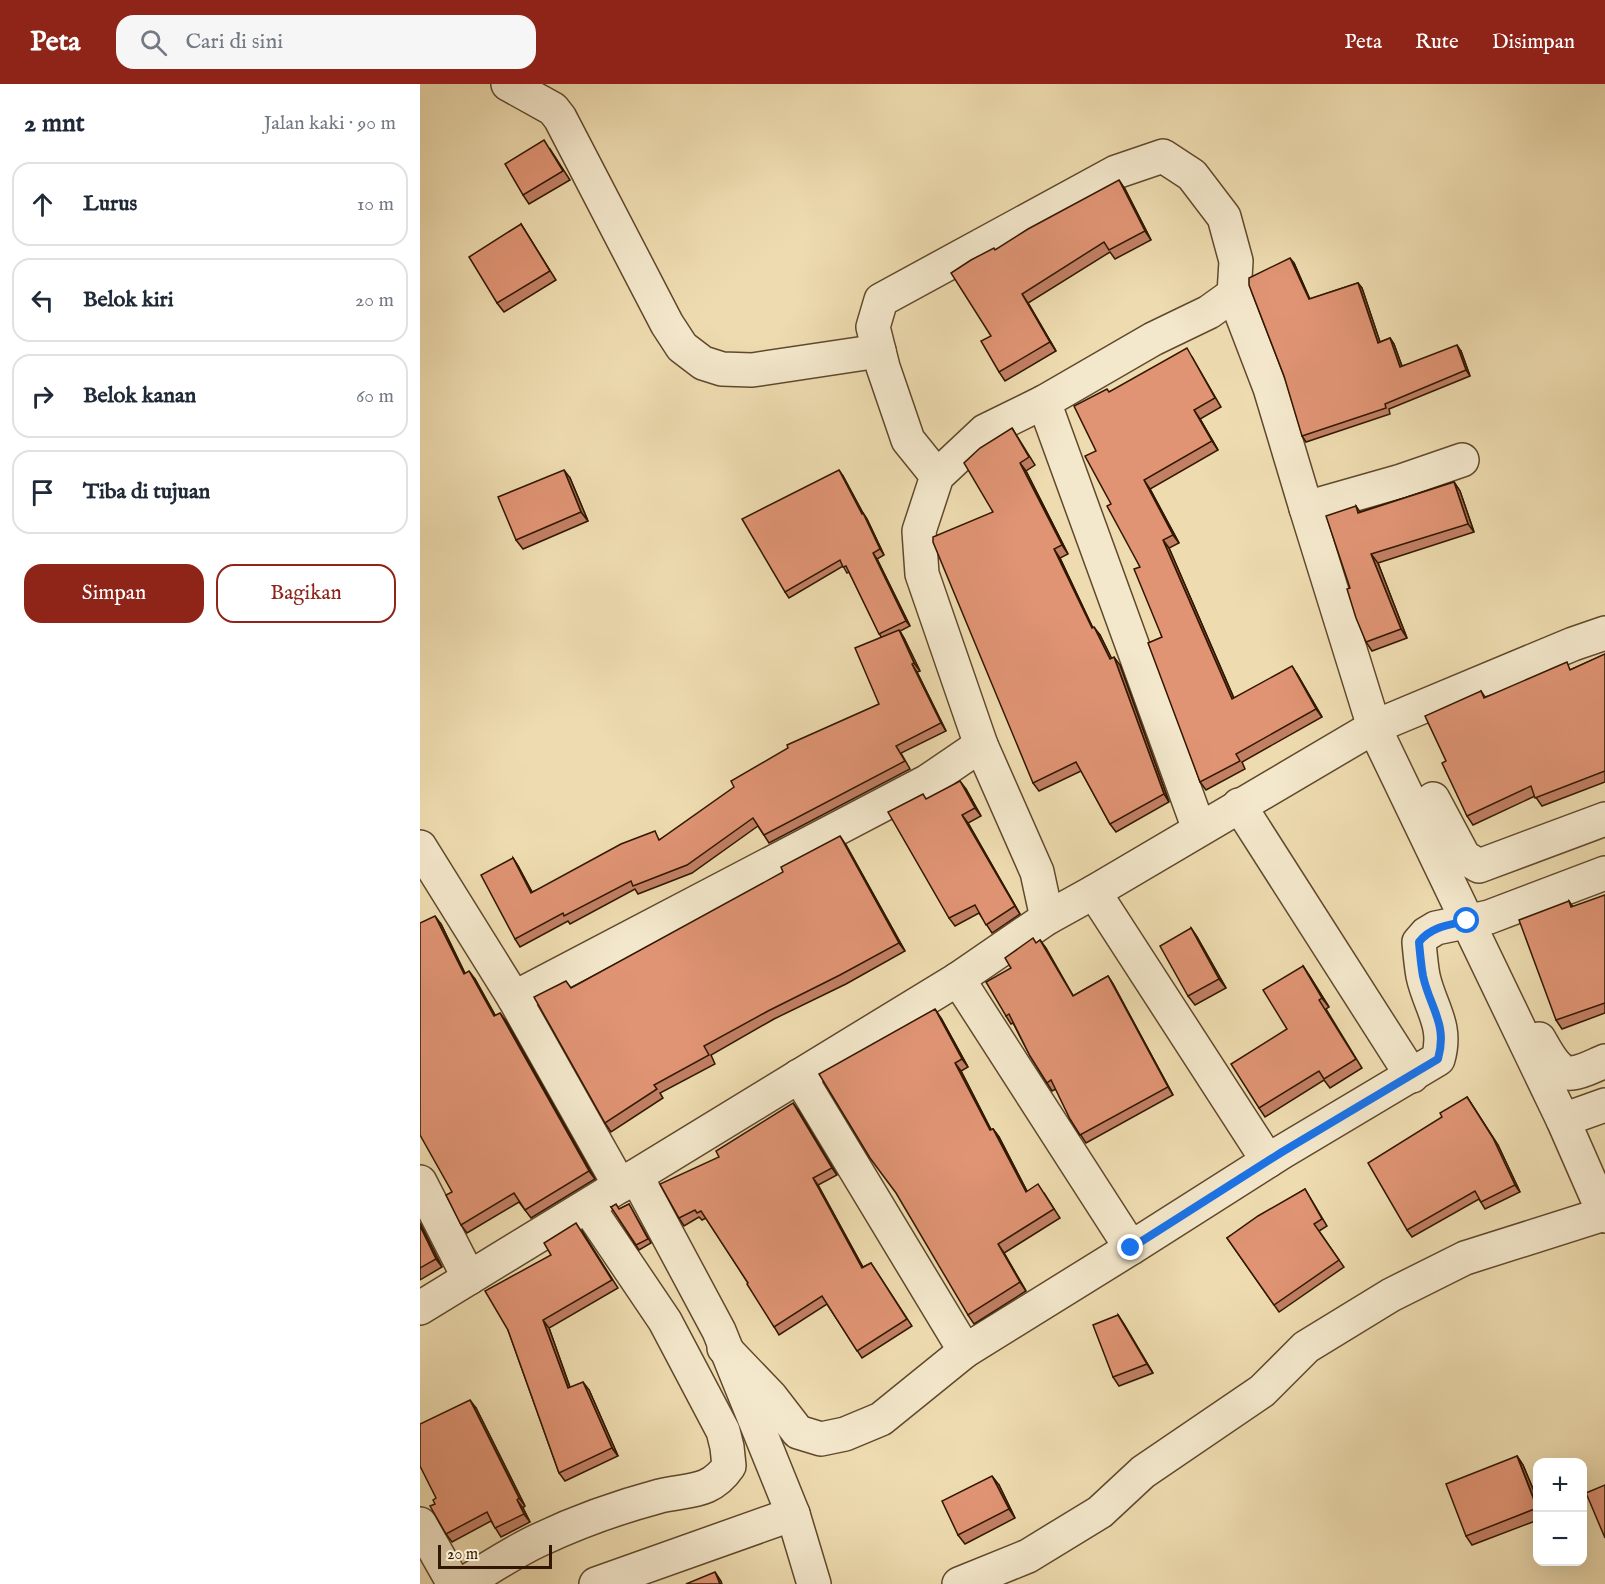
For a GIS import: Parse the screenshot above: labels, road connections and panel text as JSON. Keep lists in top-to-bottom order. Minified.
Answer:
{"scale_bar":"20 m","page":{"header":"Peta","search":"Cari di sini","nav":["Peta","Rute","Disimpan"],"heading":["2 mnt","Jalan kaki · 90 m"],"list":[["Lurus","10 m"],["Belok kiri","20 m"],["Belok kanan","60 m"],"Tiba di tujuan"],"buttons":["Simpan","Bagikan"],"map_buttons":["+","−"],"scale":"20 m"}}
